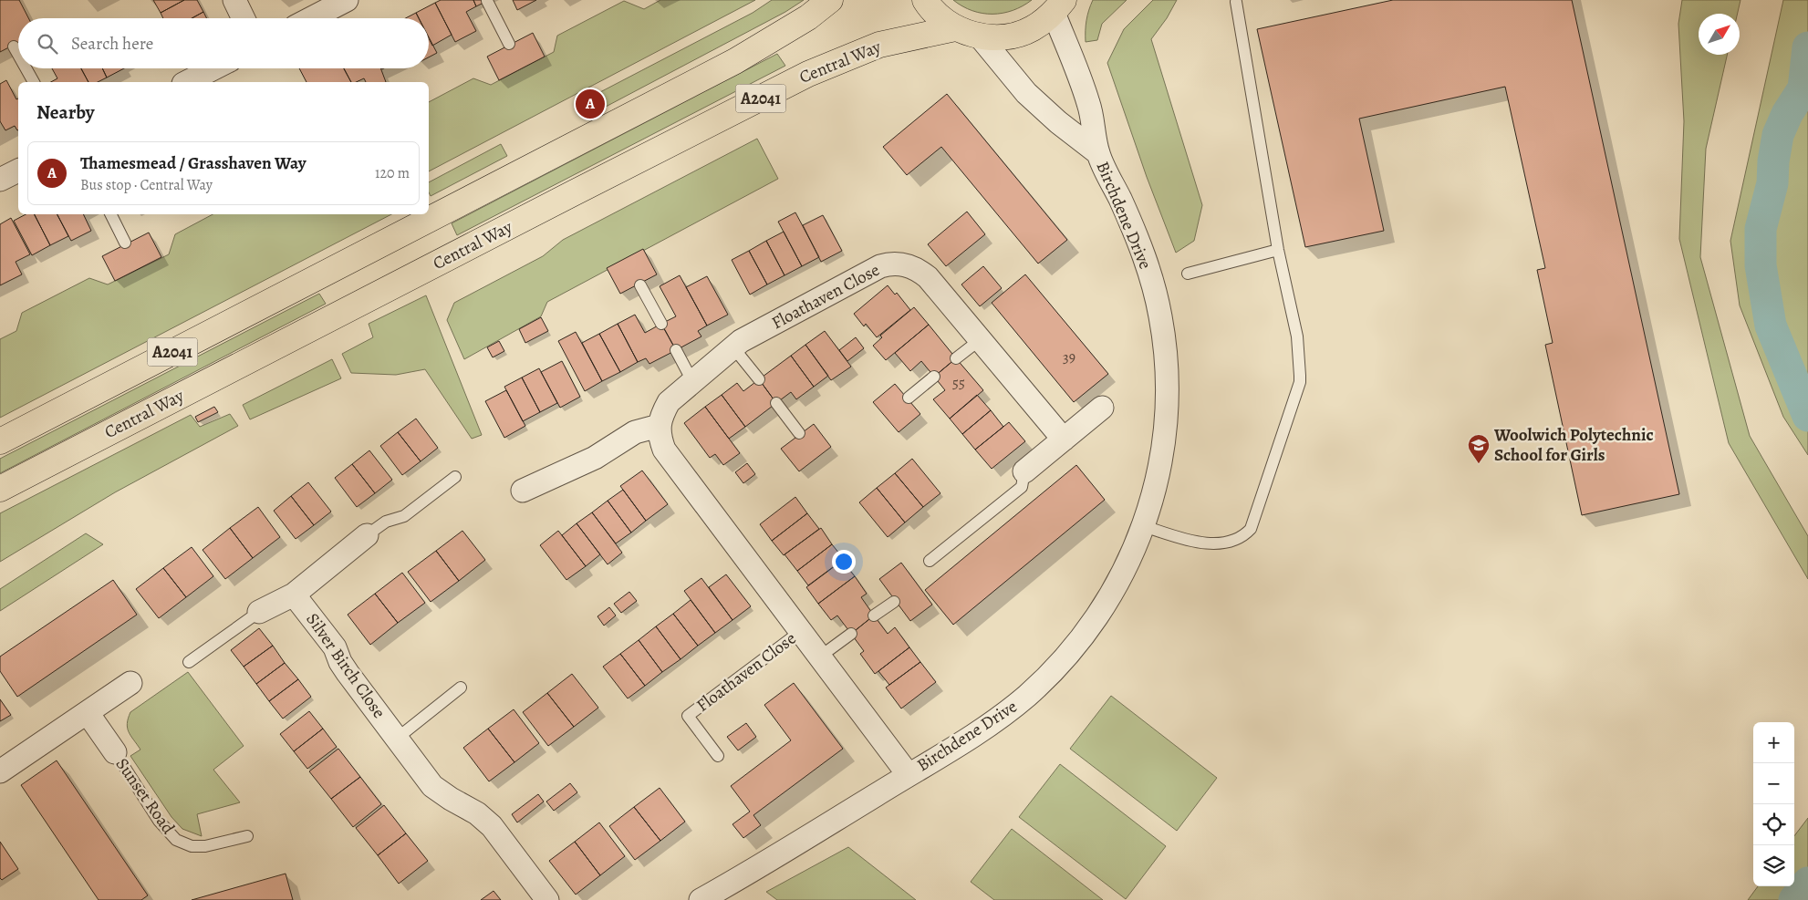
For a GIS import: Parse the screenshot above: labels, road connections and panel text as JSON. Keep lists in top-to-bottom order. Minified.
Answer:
{"streets":{"main road":["Central Way","A2041"],"street":["Birchdene Drive","Floathaven Close","Silver Birch Close","Sunset Road"]},"crossings":[["Birchdene Drive","Floathaven Close"]],"places":{"school or university":["Woolwich Polytechnic School for Girls"]},"house_numbers":["39","55"],"north":"top right","page":{"search":"Search here","heading":"Nearby","pins":"A","list":[{"mark":"A","name":"Thamesmead / Grasshaven Way","note":"Bus stop · Central Way","value":"120 m"}],"map_buttons":["+","−"]}}
